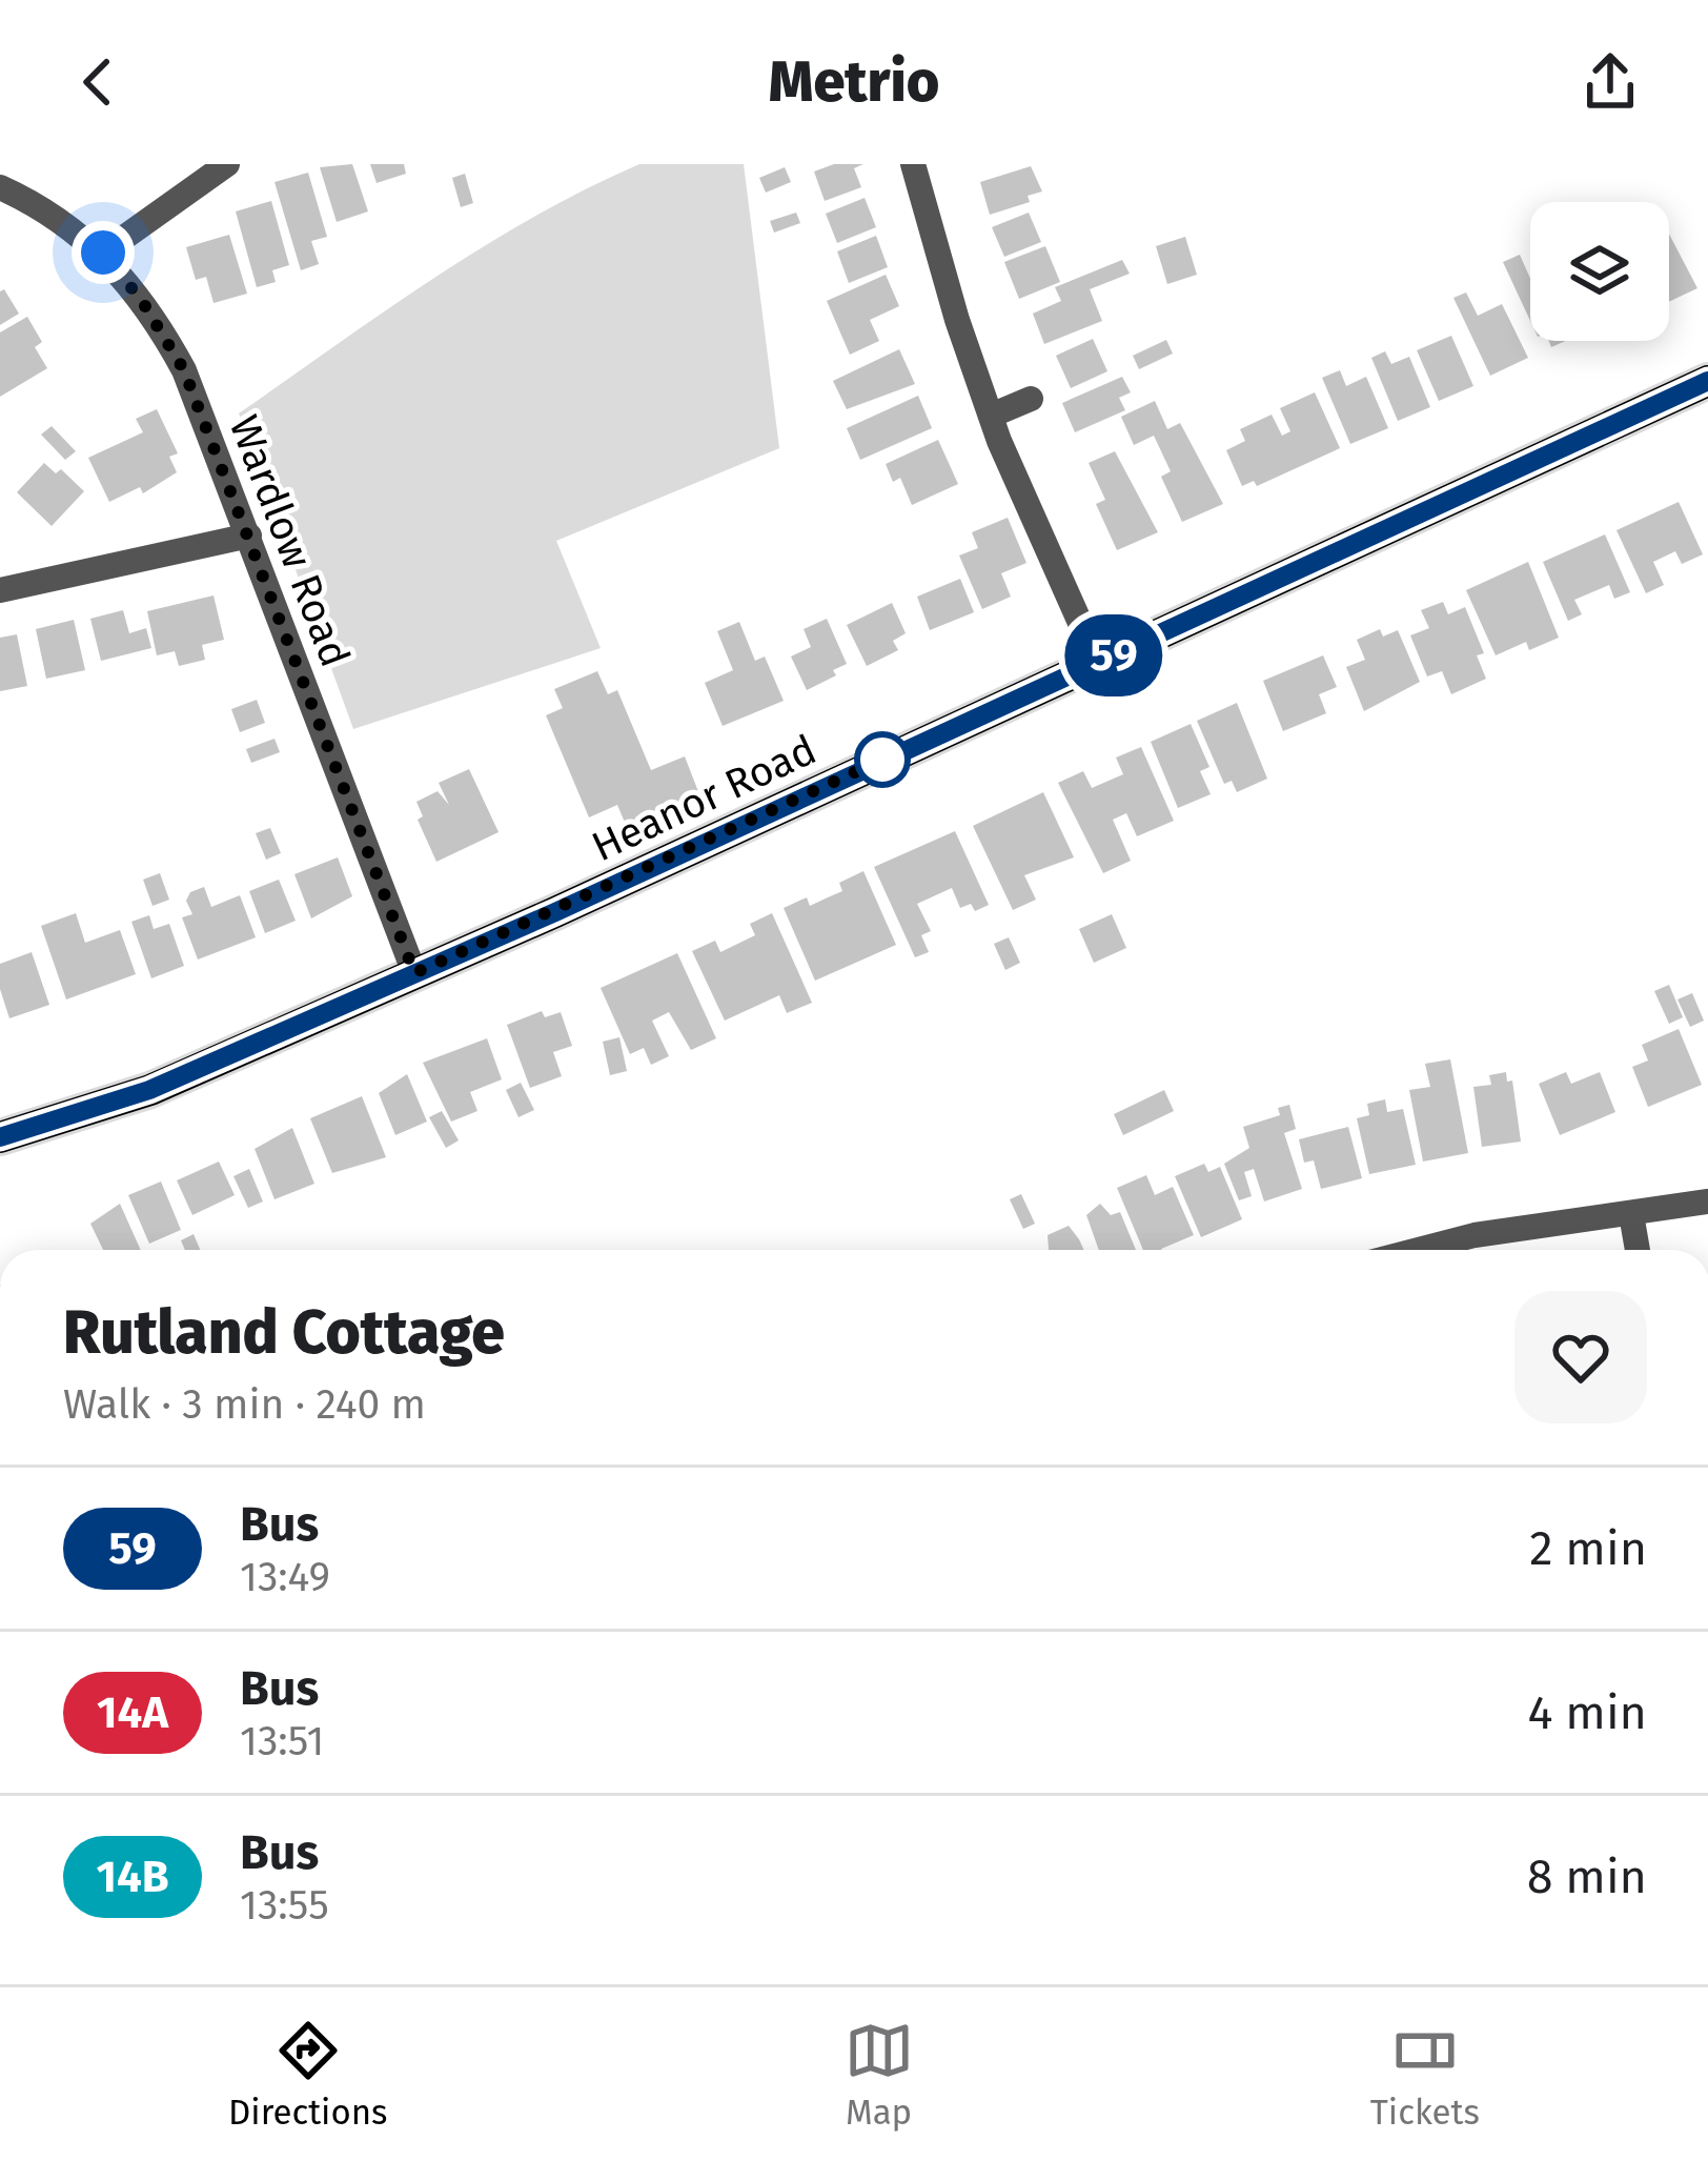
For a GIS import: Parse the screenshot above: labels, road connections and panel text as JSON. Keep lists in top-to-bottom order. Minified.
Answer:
{"streets":{"main road":["Heanor Road"],"street":["Wardlow Road"]},"crossings":[["Wardlow Road","Heanor Road"]],"lines":["bus line 59"],"page":{"header":"Metrio","on_map":"59","heading":["Rutland Cottage","Walk · 3 min · 240 m"],"list":[{"mark":"59","name":"Bus","note":"13:49","value":"2 min"},{"mark":"14A","name":"Bus","note":"13:51","value":"4 min"},{"mark":"14B","name":"Bus","note":"13:55","value":"8 min"}],"tabs":["Directions","Map","Tickets"]}}
